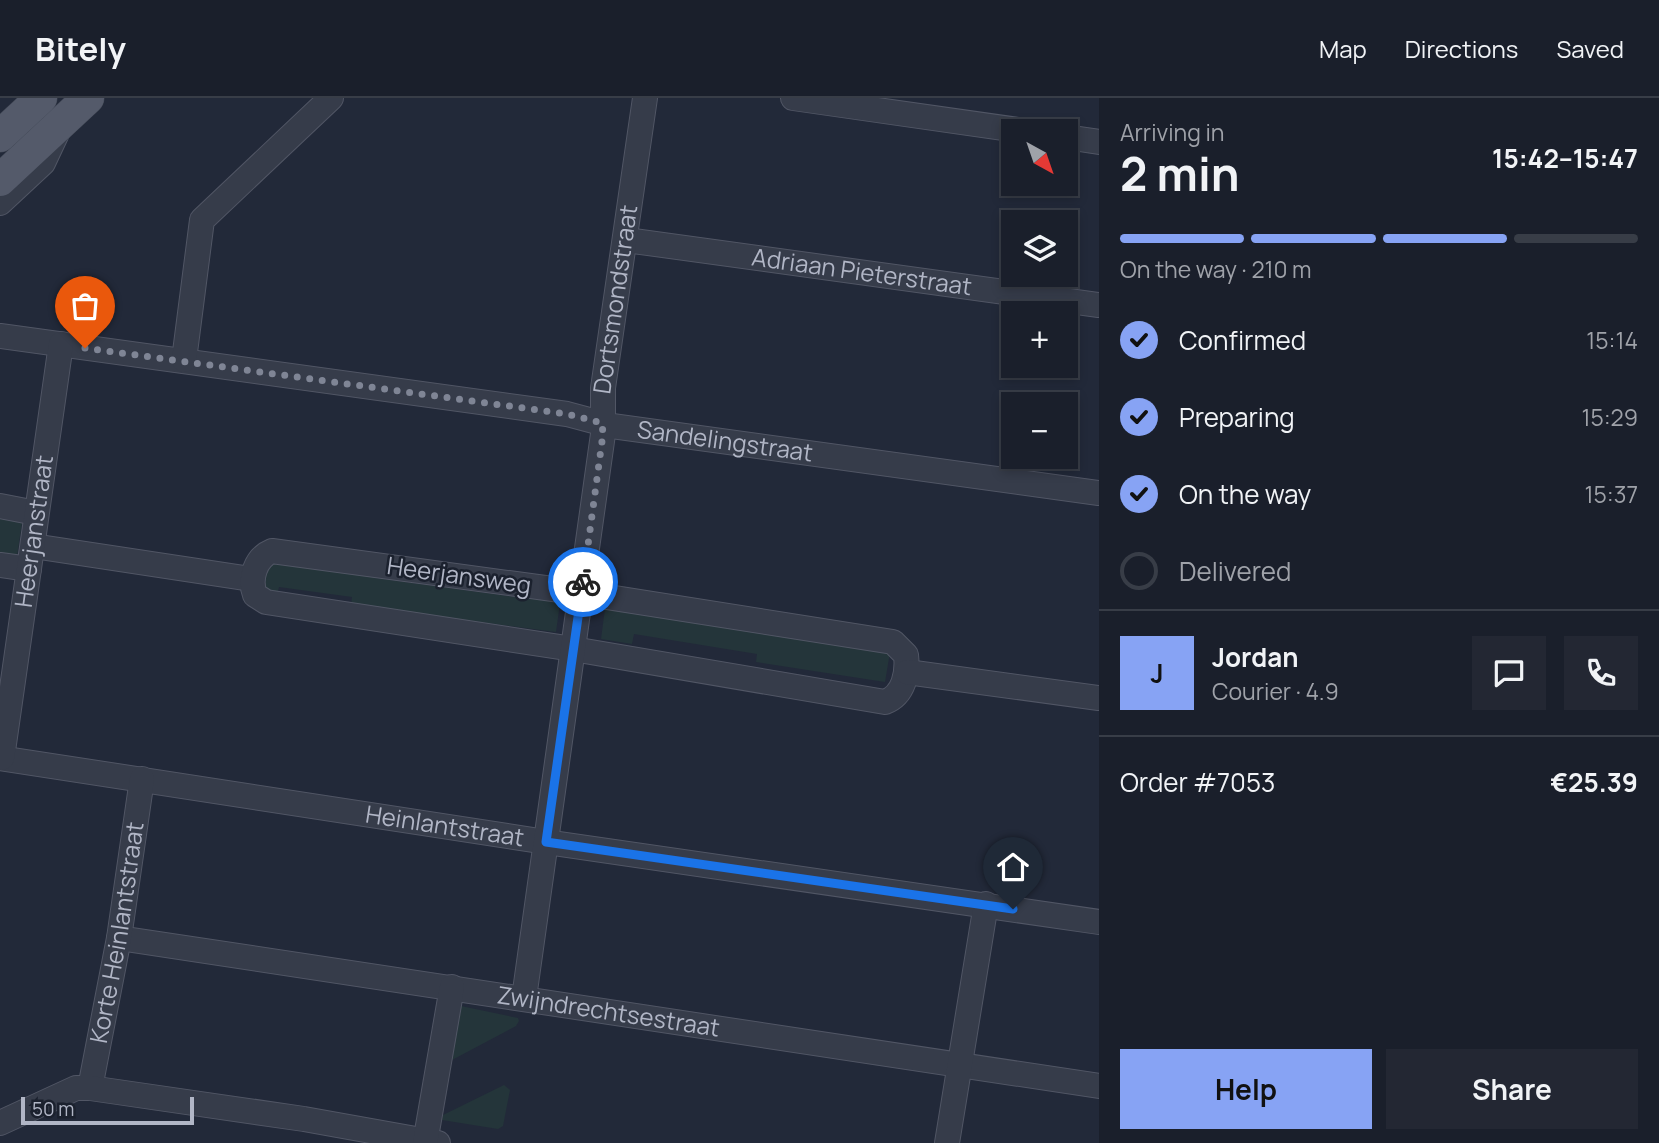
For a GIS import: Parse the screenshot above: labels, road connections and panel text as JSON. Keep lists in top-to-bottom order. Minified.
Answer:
{"streets":{"street":["Adriaan Pieterstraat","Dortsmondstraat","Sandelingstraat","Heerjanstraat","Heerjansweg","Heinlantstraat","Korte Heinlantstraat","Zwijndrechtsestraat"]},"crossings":[["Adriaan Pieterstraat","Dortsmondstraat"],["Dortsmondstraat","Sandelingstraat"],["Dortsmondstraat","Heerjansweg"],["Dortsmondstraat","Heinlantstraat"],["Dortsmondstraat","Zwijndrechtsestraat"],["Sandelingstraat","Heerjanstraat"],["Heerjanstraat","Heinlantstraat"],["Heinlantstraat","Korte Heinlantstraat"],["Korte Heinlantstraat","Zwijndrechtsestraat"]],"scale_bar":"50 m","north":"bottom right","page":{"header":"Bitely","nav":["Map","Directions","Saved"],"heading":["2 min","Arriving in","15:42–15:47"],"panel":["Jordan","Courier · 4.9","Order #7053","€25.39"],"map_buttons":["+","−"],"bar":"On the way · 210 m","list":[["Confirmed","15:14"],["Preparing","15:29"],["On the way","15:37"],"Delivered"],"round":"J","buttons":["Help","Share"],"scale":"50 m"}}
